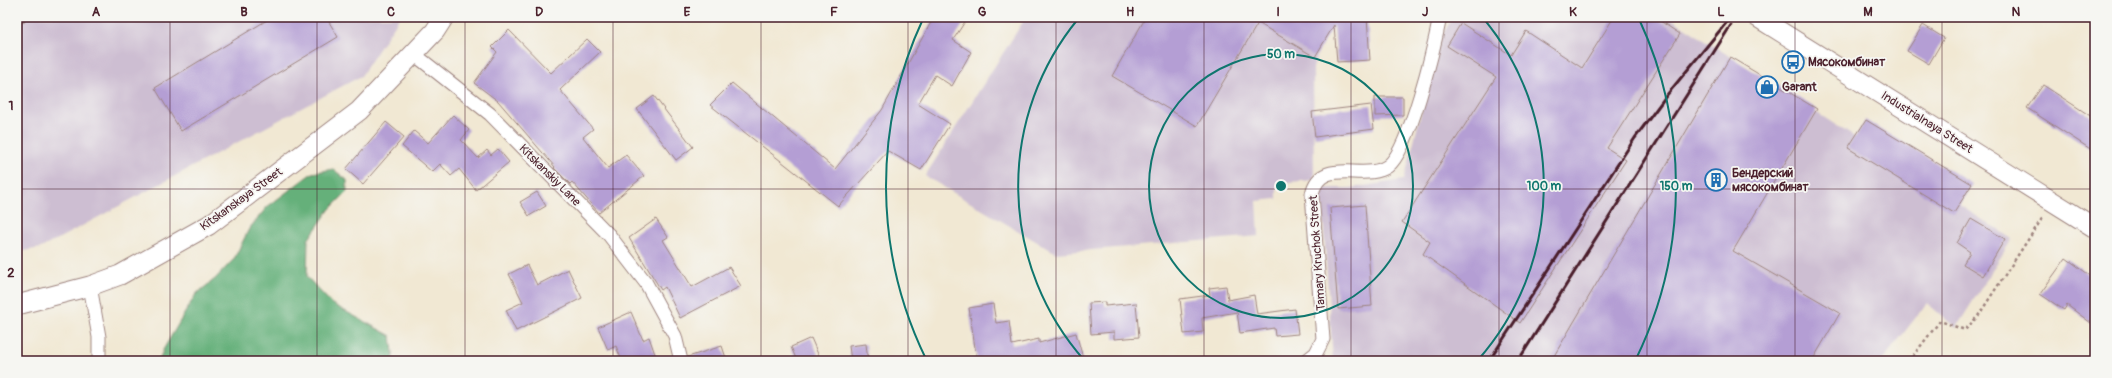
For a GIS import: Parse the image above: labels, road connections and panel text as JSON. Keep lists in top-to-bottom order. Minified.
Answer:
{"streets":{"main road":["Industrialnaya Street","Kitskanskaya Street"],"street":["Kitskanskiy Lane","Tamary Kruchok Street"]},"crossings":[["Kitskanskiy Lane","Kitskanskaya Street"]],"places":{"bus stop":["Мясокомбинат"],"shop":["Garant"],"building":["Бендерский мясокомбинат"]},"grid":{"columns":["A","B","C","D","E","F","G","H","I","J","K","L","M","N"],"rows":["1","2"]},"rings":["50 m","100 m","150 m"]}
